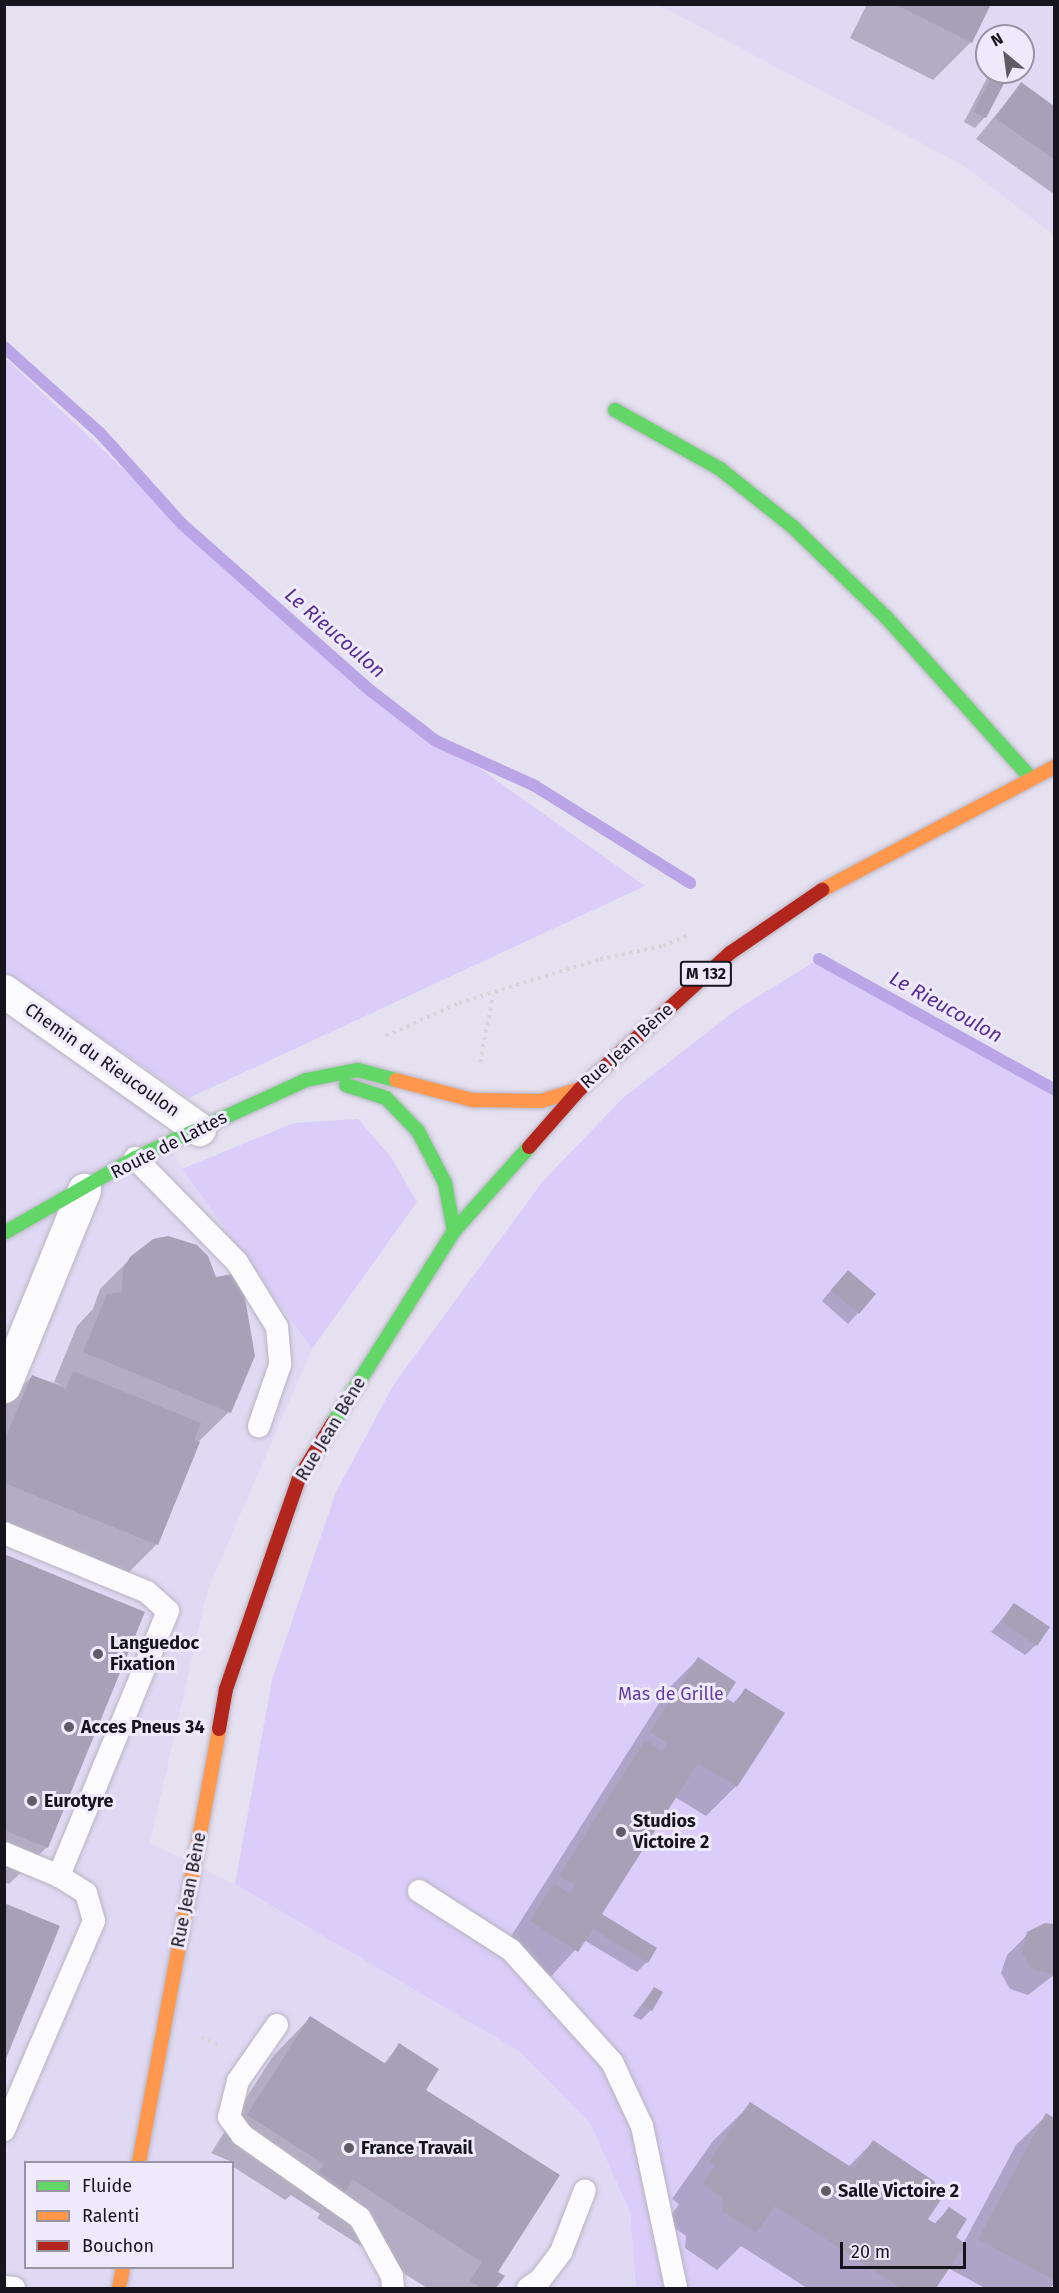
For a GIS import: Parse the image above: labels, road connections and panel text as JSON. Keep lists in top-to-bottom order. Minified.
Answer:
{"streets":{"main road":["M 132","Rue Jean Bène","Route de Lattes"],"street":["Chemin du Rieucoulon"]},"crossings":[["M 132","Rue Jean Bène"],["Rue Jean Bène","Route de Lattes"],["Chemin du Rieucoulon","Route de Lattes"]],"water":["Le Rieucoulon"],"parks":["Mas de Grille"],"places":["Languedoc Fixation","Acces Pneus 34","Eurotyre","Studios Victoire 2","France Travail","Salle Victoire 2"],"legend":["Fluide","Ralenti","Bouchon"],"scale_bar":"20 m","north":"top left"}
